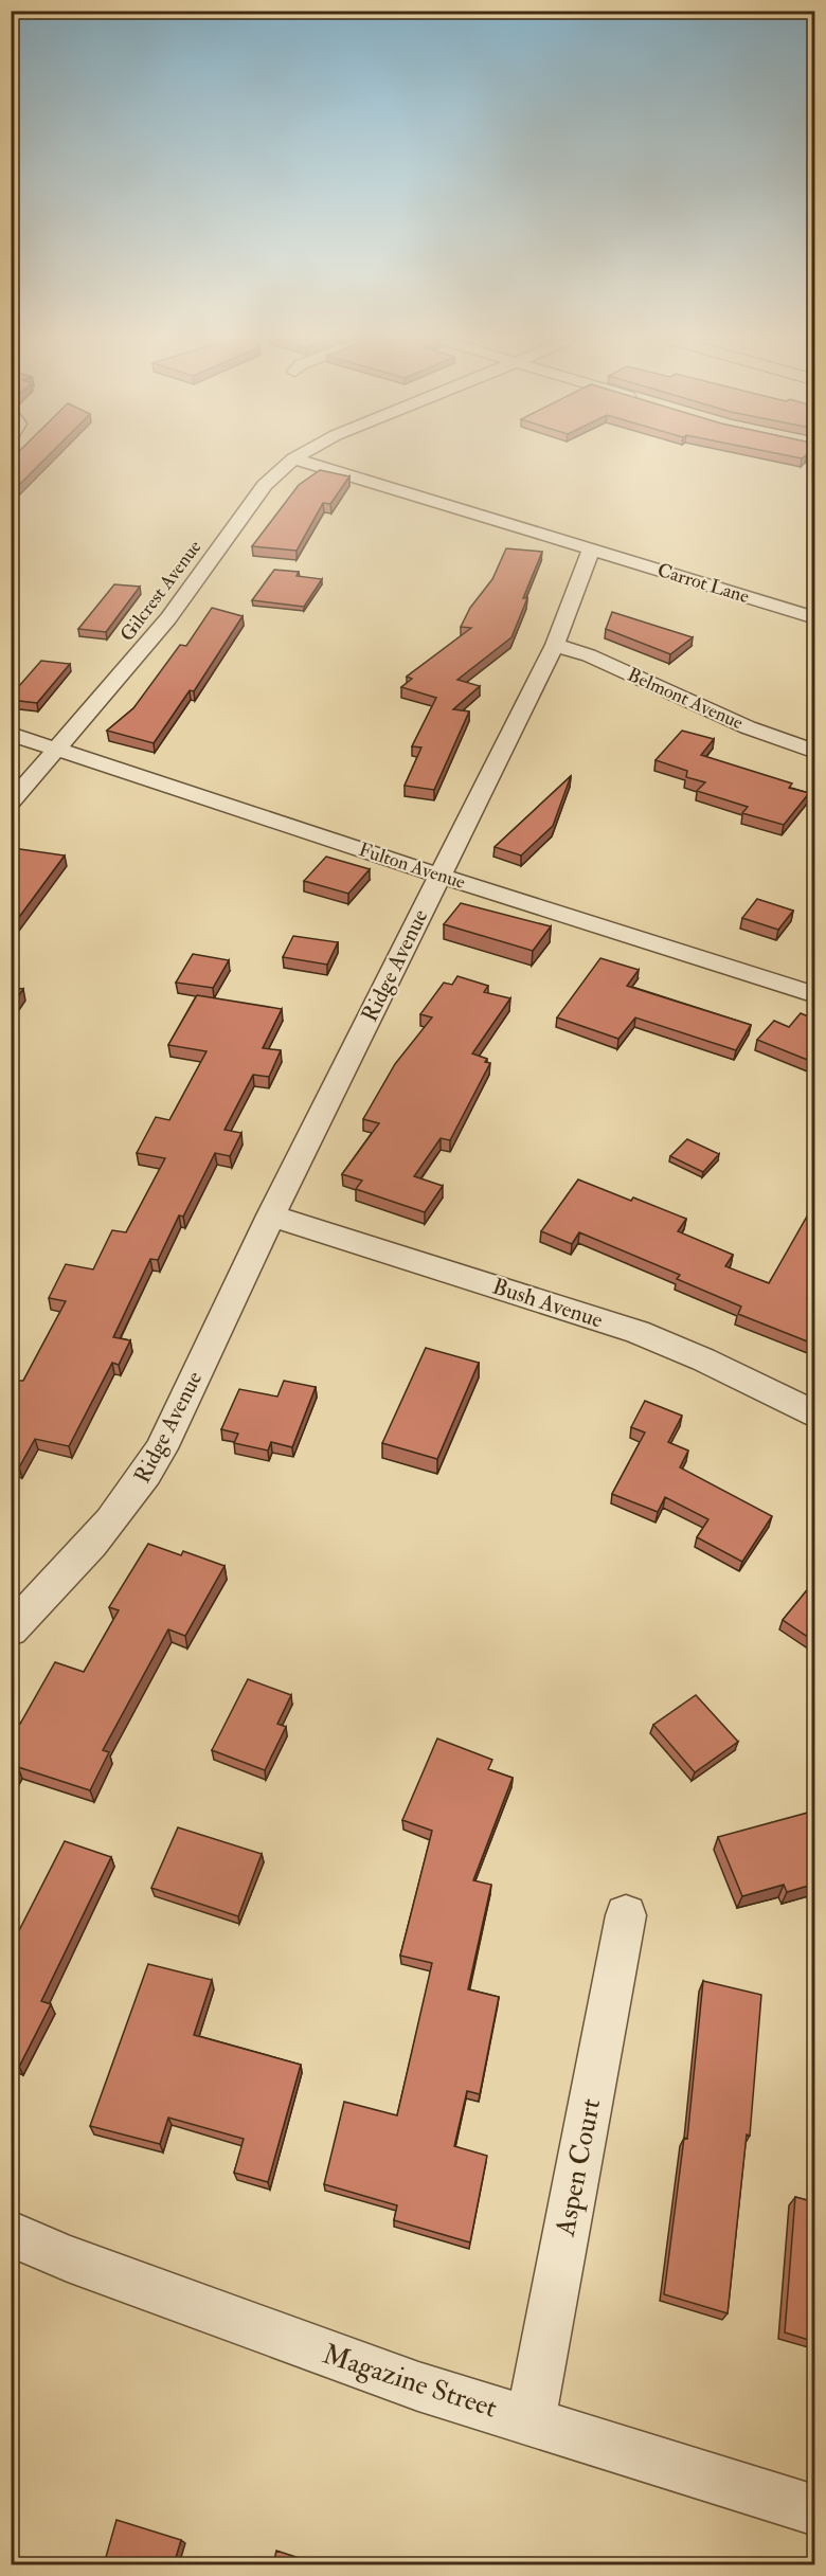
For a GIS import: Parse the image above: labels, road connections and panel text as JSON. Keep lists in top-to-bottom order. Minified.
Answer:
{"streets":{"street":["Carrot Lane","Gilcrest Avenue","Belmont Avenue","Fulton Avenue","Ridge Avenue","Bush Avenue","Aspen Court","Magazine Street"]},"crossings":[["Carrot Lane","Ridge Avenue"],["Gilcrest Avenue","Fulton Avenue"],["Belmont Avenue","Ridge Avenue"],["Fulton Avenue","Ridge Avenue"],["Ridge Avenue","Bush Avenue"],["Aspen Court","Magazine Street"]]}
